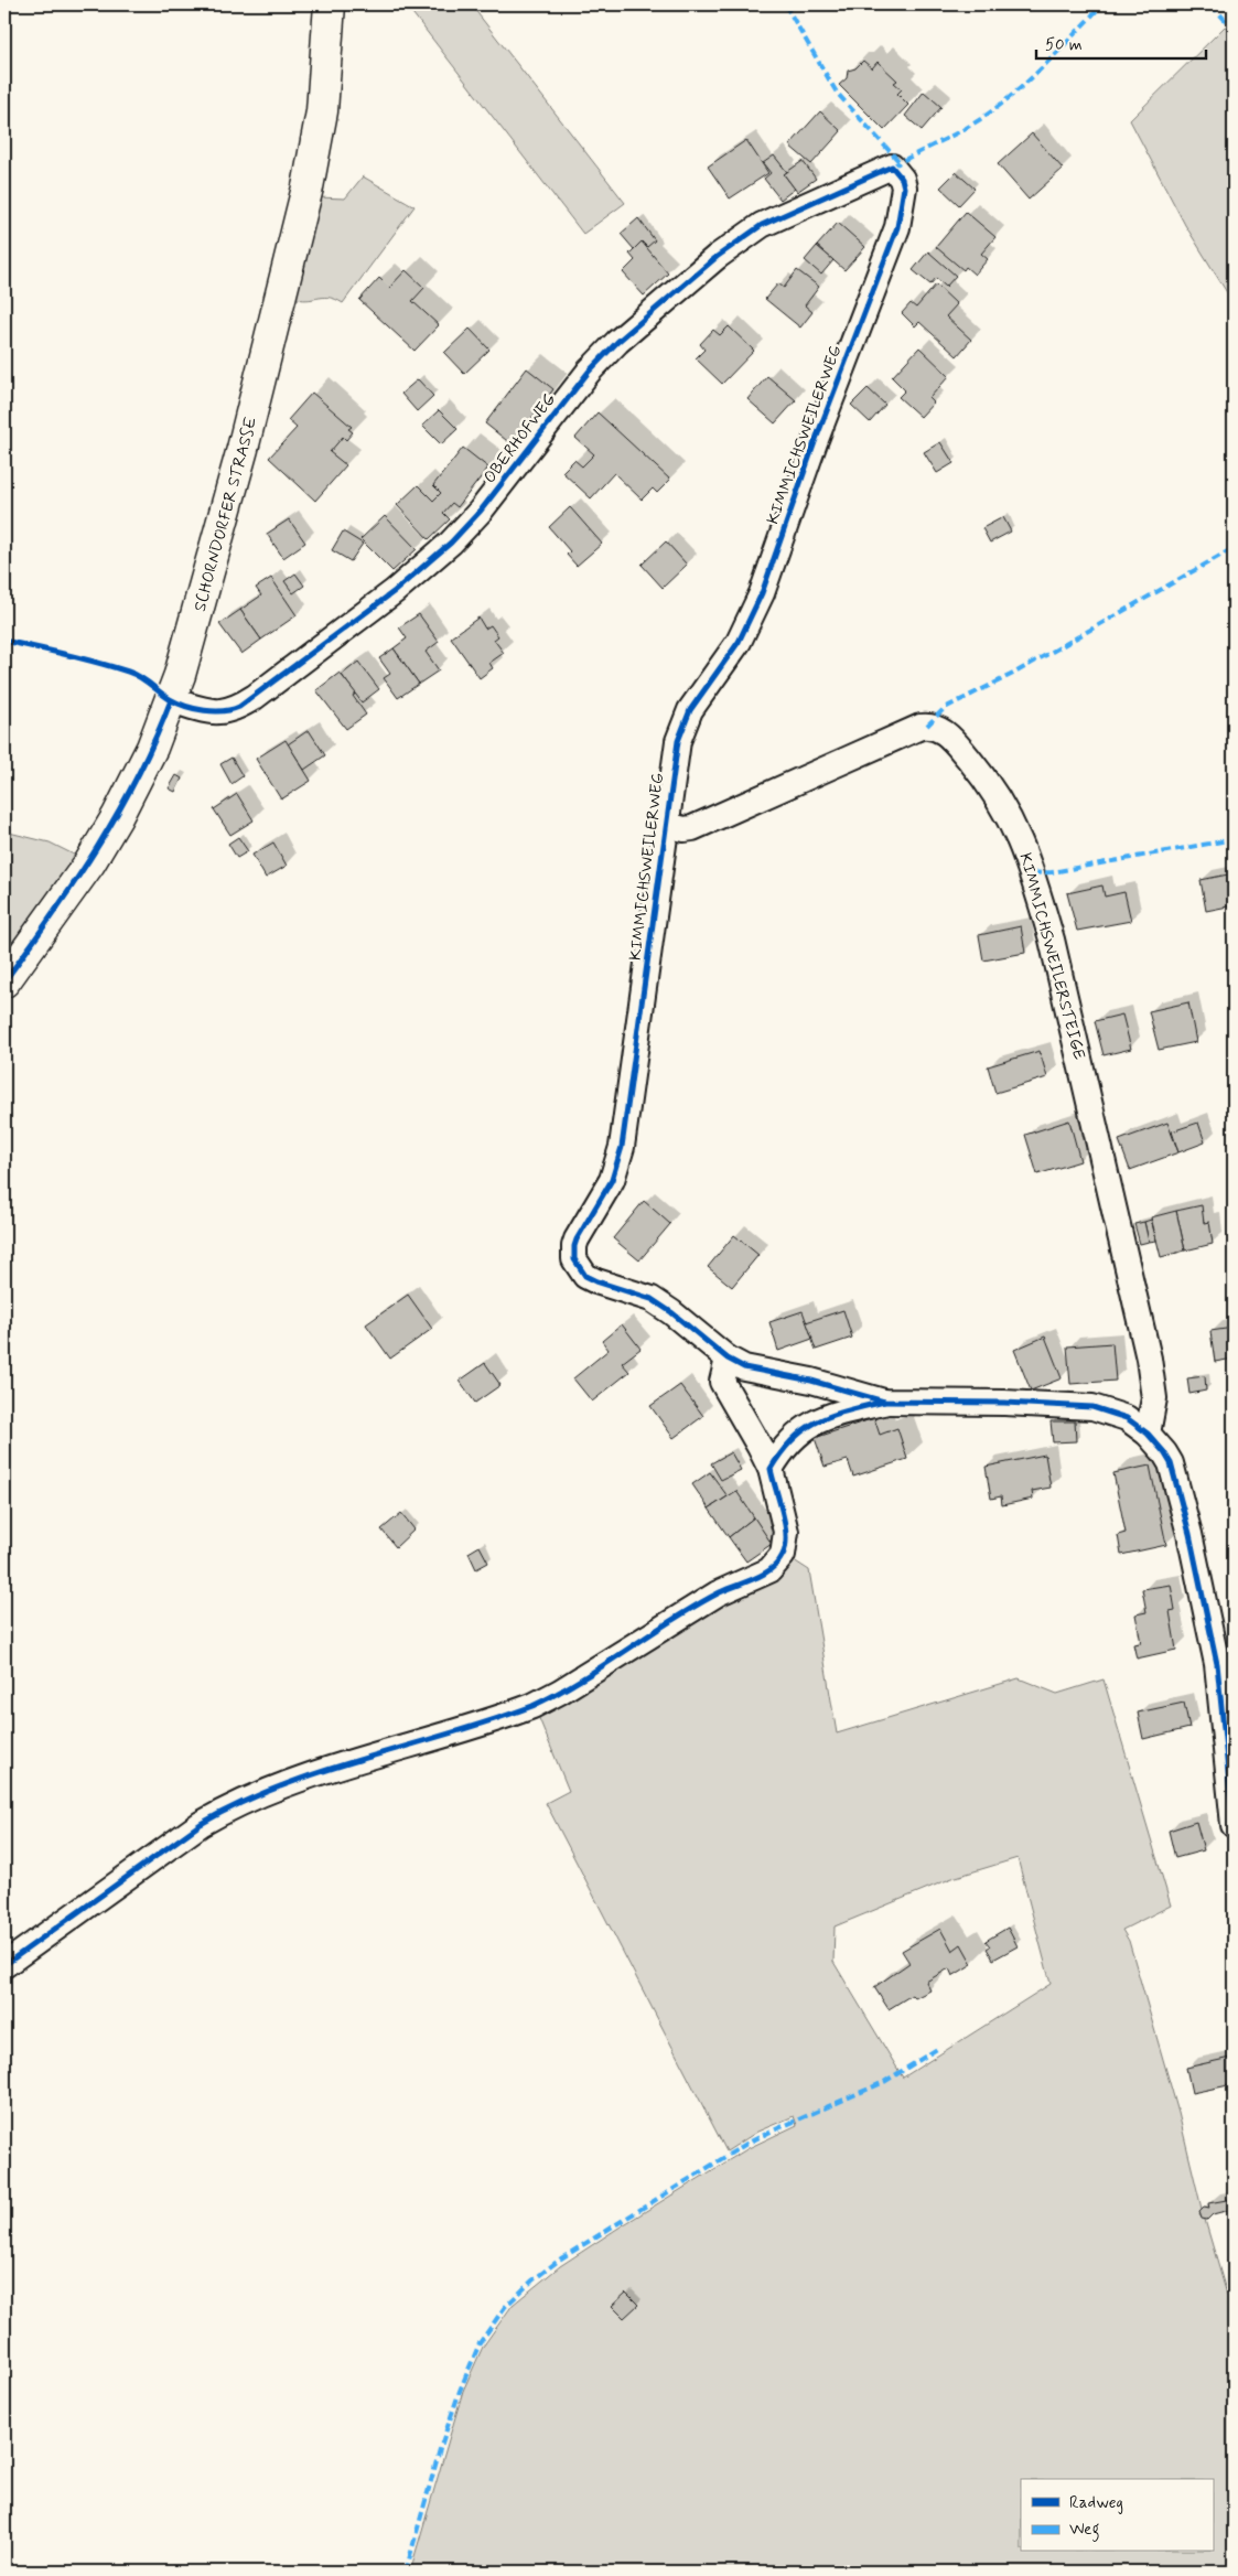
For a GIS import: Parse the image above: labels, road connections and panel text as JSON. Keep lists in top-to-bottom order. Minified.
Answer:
{"streets":{"main road":["SCHORNDORFER STRASSE"],"street":["KIMMICHSWEILERWEG","OBERHOFWEG","KIMMICHSWEILERSTEIGE"]},"crossings":[["KIMMICHSWEILERWEG","OBERHOFWEG"],["KIMMICHSWEILERWEG","KIMMICHSWEILERSTEIGE"],["OBERHOFWEG","SCHORNDORFER STRASSE"]],"legend":["Radweg","Weg"],"scale_bar":"50 m"}
